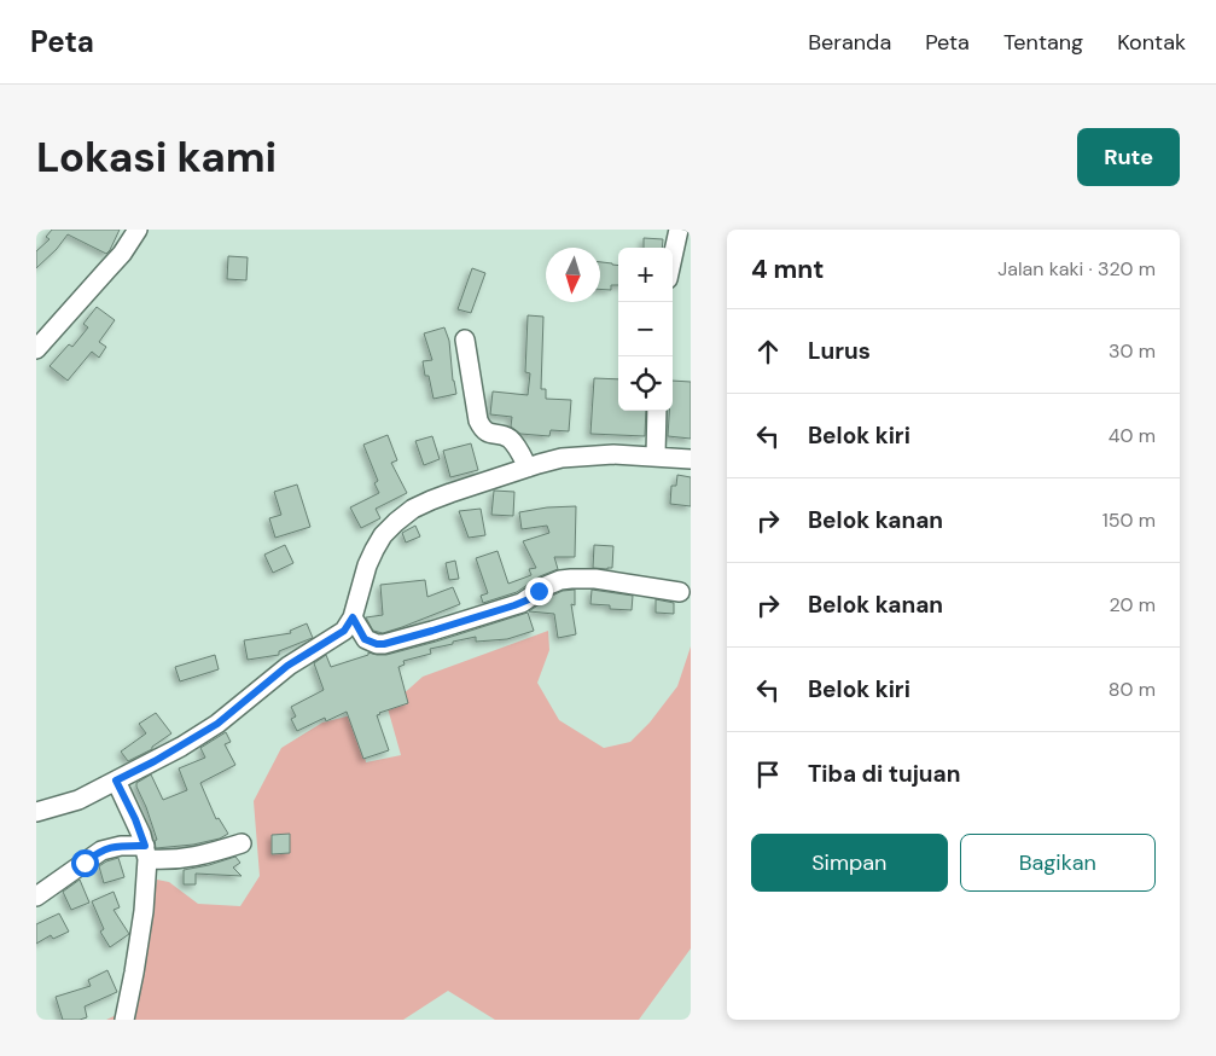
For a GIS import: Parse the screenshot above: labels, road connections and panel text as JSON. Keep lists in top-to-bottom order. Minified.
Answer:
{"north":"bottom","page":{"header":"Peta","nav":["Beranda","Peta","Tentang","Kontak"],"buttons":["Rute",["Simpan","Bagikan"]],"title":"Lokasi kami","heading":["4 mnt","Jalan kaki · 320 m"],"map_buttons":["+","−"],"list":[["Lurus","30 m"],["Belok kiri","40 m"],["Belok kanan","150 m"],["Belok kanan","20 m"],["Belok kiri","80 m"],"Tiba di tujuan"]}}
